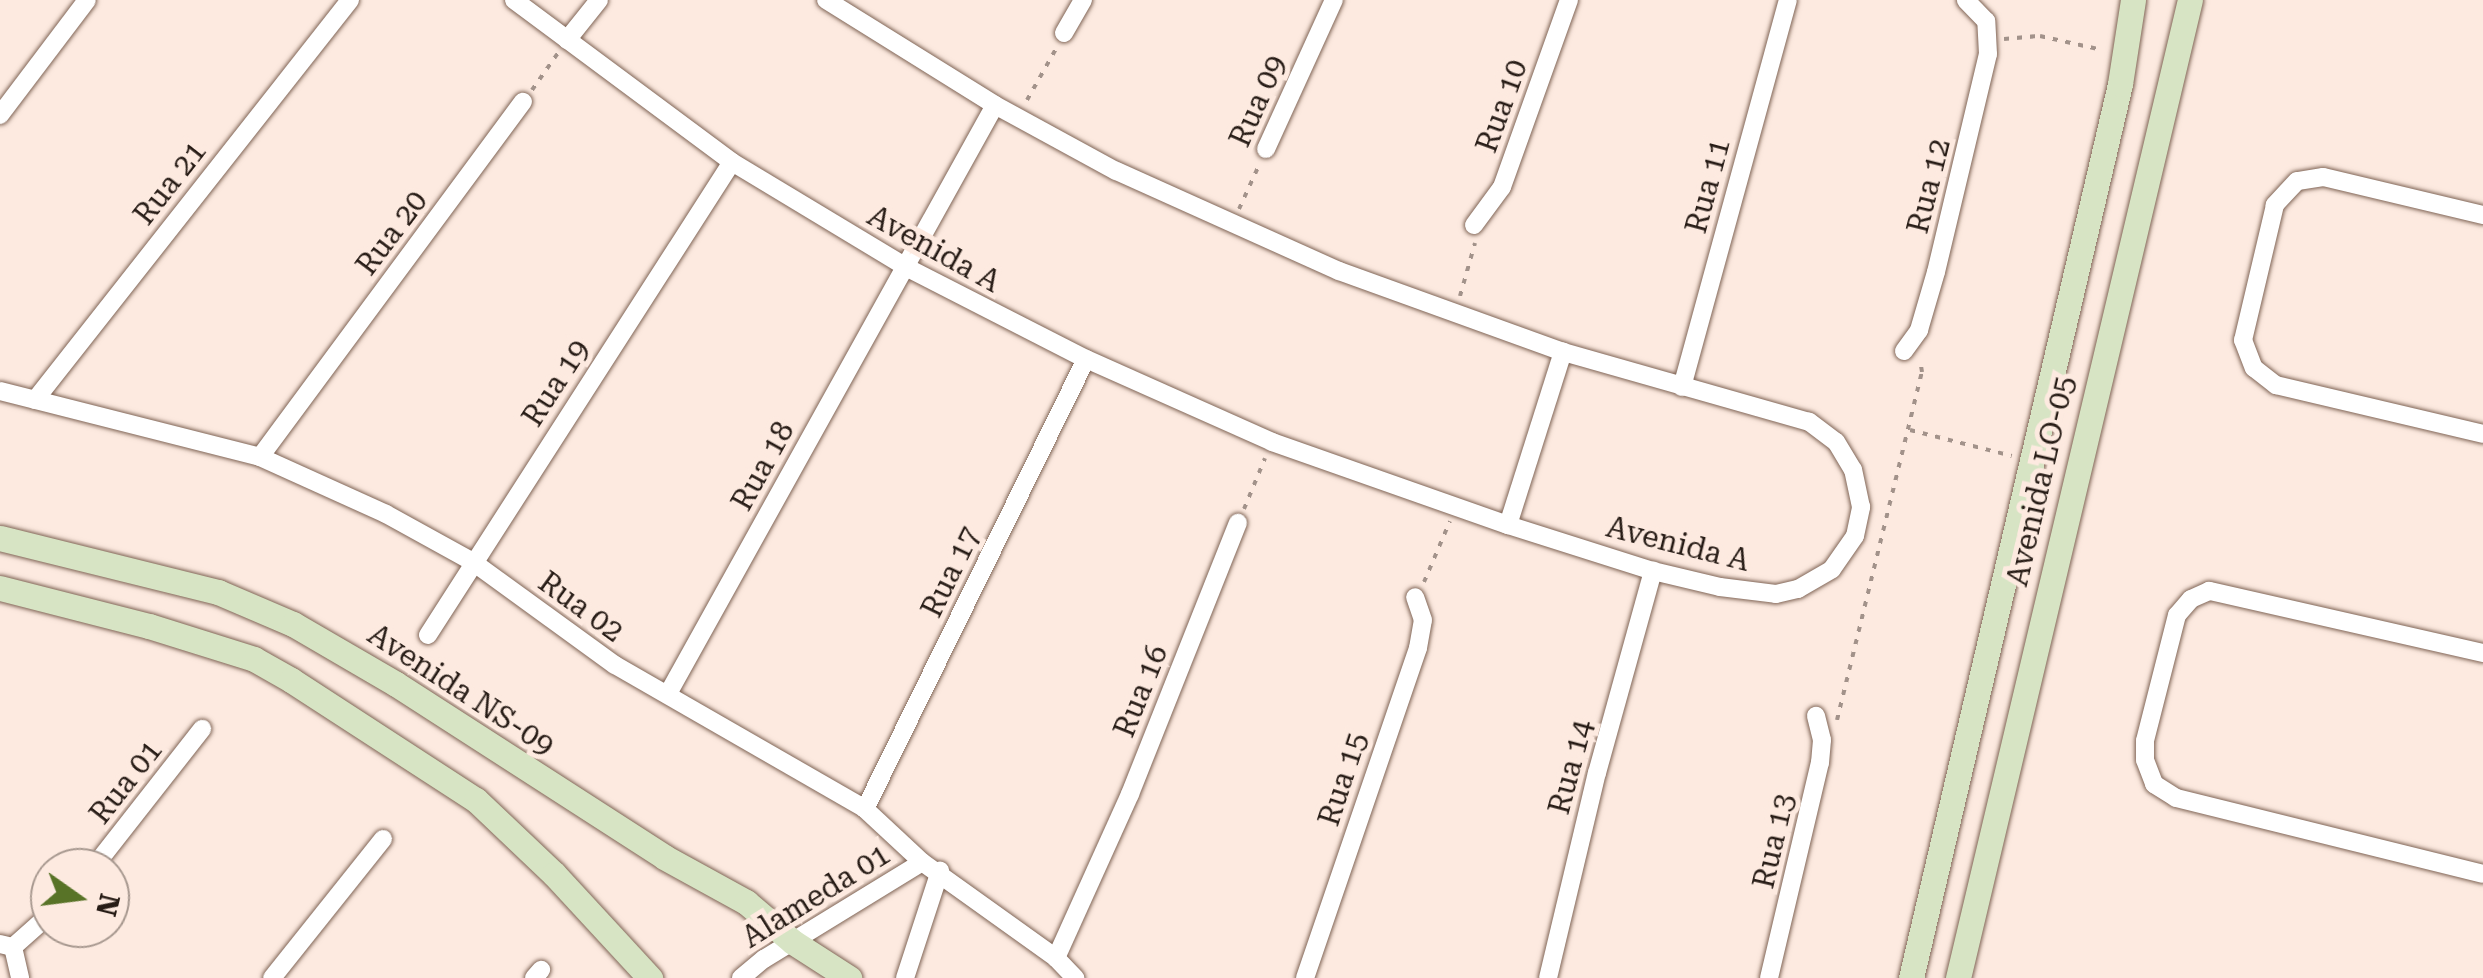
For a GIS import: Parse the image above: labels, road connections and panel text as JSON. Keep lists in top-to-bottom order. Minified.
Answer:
{"streets":{"main road":["Avenida LO-05","Avenida NS-09"],"street":["Rua 09","Rua 10","Rua 21","Rua 11","Rua 12","Rua 20","Avenida A","Rua 19","Rua 18","Rua 17","Rua 02","Rua 16","Rua 14","Rua 15","Rua 01","Rua 13","Alameda 01"]},"crossings":[["Rua 09","Avenida A"],["Rua 21","Rua 02"],["Rua 11","Avenida A"],["Rua 20","Rua 02"],["Avenida A","Rua 19"],["Avenida A","Rua 18"],["Avenida A","Rua 17"],["Avenida A","Rua 14"],["Rua 19","Rua 02"],["Rua 18","Rua 02"],["Rua 17","Rua 02"],["Rua 02","Rua 16"],["Rua 02","Alameda 01"],["Avenida NS-09","Alameda 01"]],"north":"right"}
